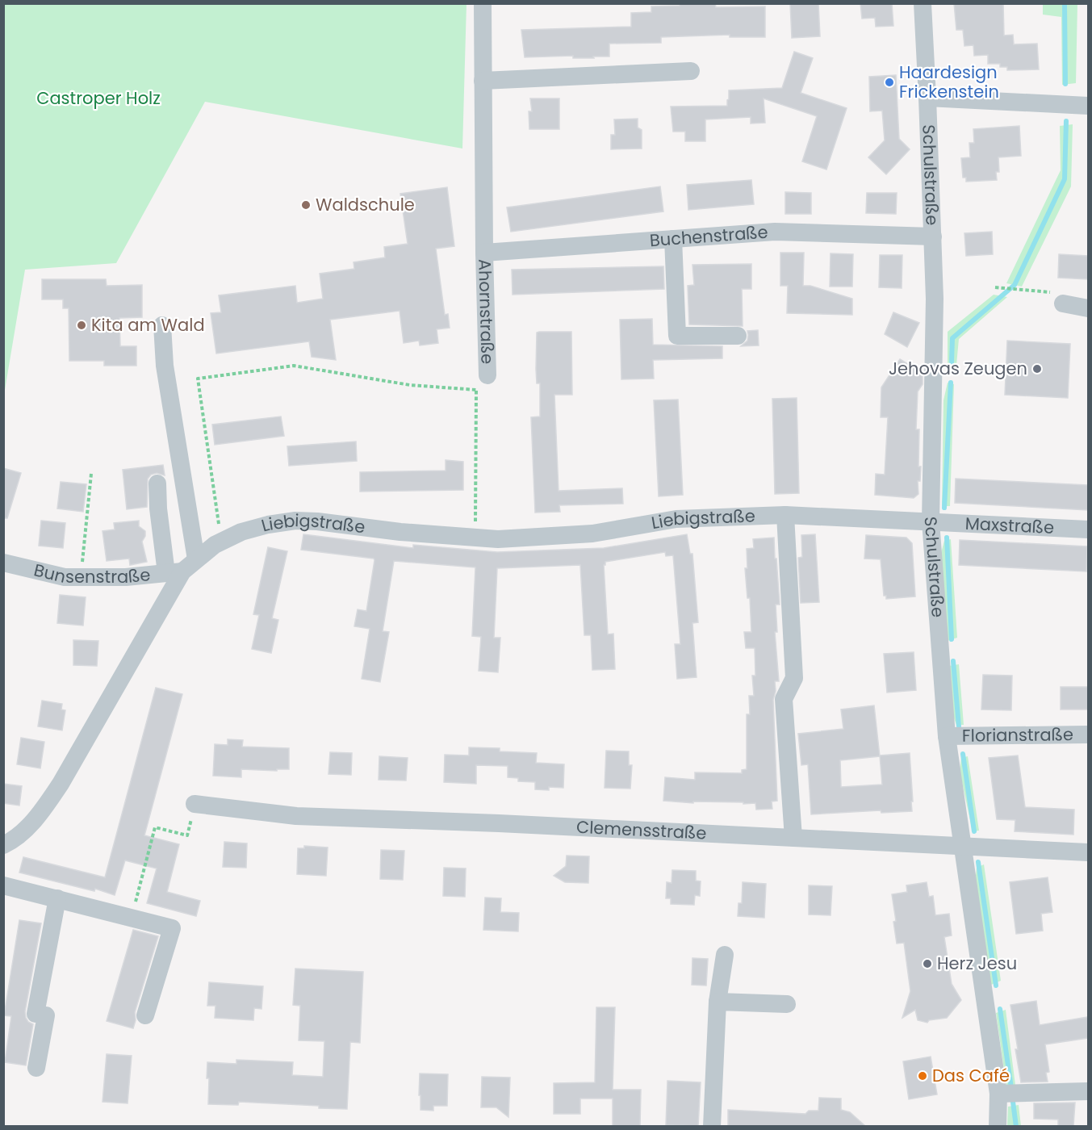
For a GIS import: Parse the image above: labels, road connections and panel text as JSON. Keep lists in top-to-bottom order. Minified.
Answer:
{"streets":{"street":["Schulstraße","Buchenstraße","Ahornstraße","Liebigstraße","Maxstraße","Bunsenstraße","Florianstraße","Clemensstraße"]},"crossings":[["Schulstraße","Buchenstraße"],["Schulstraße","Liebigstraße"],["Schulstraße","Maxstraße"],["Schulstraße","Florianstraße"],["Schulstraße","Clemensstraße"],["Buchenstraße","Ahornstraße"],["Ahornstraße","Liebigstraße"],["Liebigstraße","Maxstraße"],["Liebigstraße","Bunsenstraße"]],"parks":["Castroper Holz"],"places":["Haardesign Frickenstein","Waldschule","Kita am Wald","Jehovas Zeugen","Herz Jesu","Das Café"]}
